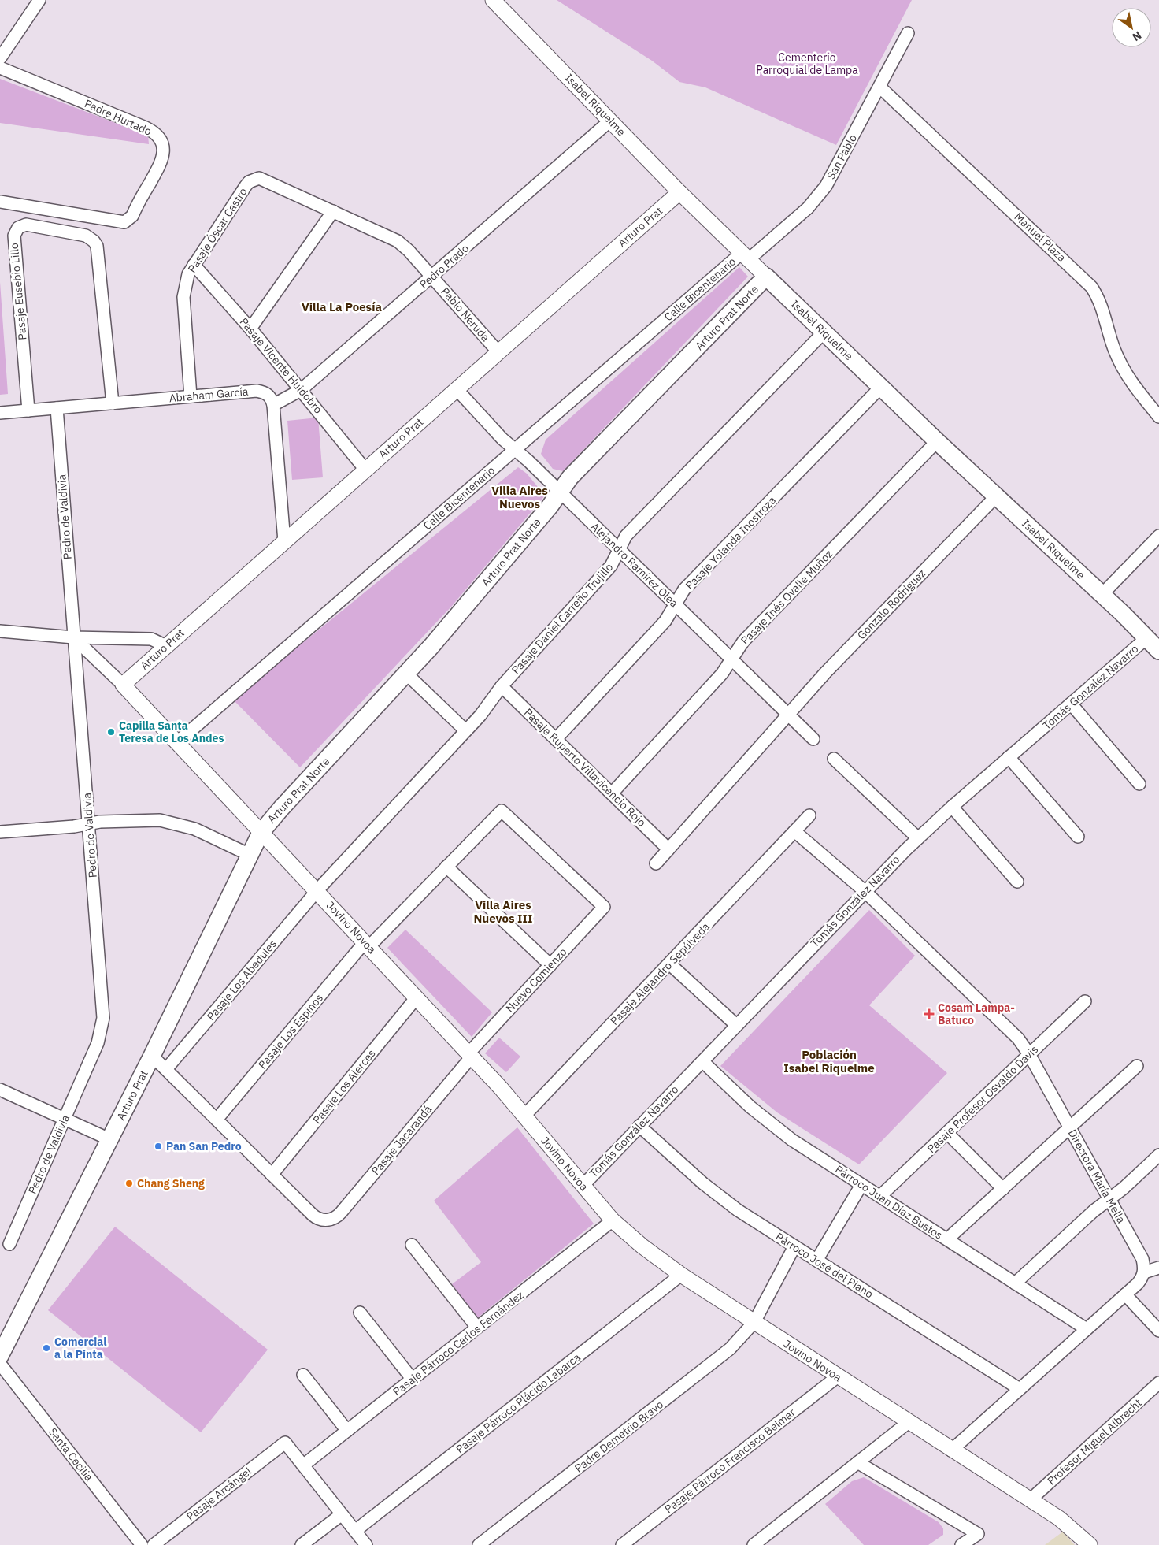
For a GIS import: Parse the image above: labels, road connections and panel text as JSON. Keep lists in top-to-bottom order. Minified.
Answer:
{"streets":{"main road":["Isabel Riquelme","Arturo Prat","Arturo Prat Norte"],"street":["Padre Hurtado","San Pablo","Pasaje Óscar Castro","Manuel Plaza","Pedro Prado","Calle Bicentenario","Pasaje Eusebio Lillo","Pablo Neruda","Pasaje Vicente Huidobro","Abraham García","Pedro de Valdivia","Pasaje Yolanda Inostroza","Alejandro Ramírez Olea","Pasaje Inés Ovalle Muñoz","Gonzalo Rodríguez","Pasaje Daniel Carreño Trujillo","Tomás González Navarro","Pasaje Ruperto Villavicencio Rojo","Jovino Novoa","Pasaje Alejandro Sepúlveda","Pasaje Los Abedules","Nuevo Comienzo","Pasaje Los Espinos","Pasaje Los Alerces","Pasaje Profesor Osvaldo Davis","Pasaje Jacarandá","Directora María Mella","Párroco Juan Díaz Bustos","Párroco José del Piano","Pasaje Párroco Carlos Fernández","Pasaje Párroco Plácido Labarca","Padre Demetrio Bravo","Profesor Miguel Albrecht","Santa Cecilia","Pasaje Párroco Francisco Belmar","Pasaje Arcángel"]},"crossings":[["Isabel Riquelme","San Pablo"],["Isabel Riquelme","Arturo Prat"],["Isabel Riquelme","Pedro Prado"],["Isabel Riquelme","Calle Bicentenario"],["Isabel Riquelme","Arturo Prat Norte"],["Isabel Riquelme","Pasaje Yolanda Inostroza"],["Isabel Riquelme","Pasaje Inés Ovalle Muñoz"],["Isabel Riquelme","Gonzalo Rodríguez"],["Isabel Riquelme","Pasaje Daniel Carreño Trujillo"],["Isabel Riquelme","Tomás González Navarro"],["San Pablo","Manuel Plaza"],["San Pablo","Calle Bicentenario"],["Arturo Prat","Pablo Neruda"],["Arturo Prat","Arturo Prat Norte"],["Arturo Prat","Pasaje Vicente Huidobro"],["Arturo Prat","Alejandro Ramírez Olea"],["Arturo Prat","Jovino Novoa"],["Pasaje Óscar Castro","Pedro Prado"],["Pasaje Óscar Castro","Pablo Neruda"],["Pasaje Óscar Castro","Pasaje Vicente Huidobro"],["Pasaje Óscar Castro","Abraham García"],["Pedro Prado","Pablo Neruda"],["Pedro Prado","Pasaje Vicente Huidobro"],["Pedro Prado","Abraham García"],["Calle Bicentenario","Alejandro Ramírez Olea"],["Calle Bicentenario","Jovino Novoa"],["Pasaje Eusebio Lillo","Abraham García"],["Arturo Prat Norte","Alejandro Ramírez Olea"],["Arturo Prat Norte","Jovino Novoa"],["Abraham García","Pedro de Valdivia"],["Pasaje Yolanda Inostroza","Alejandro Ramírez Olea"],["Pasaje Yolanda Inostroza","Pasaje Ruperto Villavicencio Rojo"],["Alejandro Ramírez Olea","Pasaje Inés Ovalle Muñoz"],["Alejandro Ramírez Olea","Gonzalo Rodríguez"],["Alejandro Ramírez Olea","Pasaje Daniel Carreño Trujillo"],["Pasaje Inés Ovalle Muñoz","Pasaje Ruperto Villavicencio Rojo"],["Pasaje Daniel Carreño Trujillo","Pasaje Ruperto Villavicencio Rojo"],["Pasaje Daniel Carreño Trujillo","Jovino Novoa"],["Pasaje Daniel Carreño Trujillo","Pasaje Los Abedules"],["Tomás González Navarro","Jovino Novoa"],["Tomás González Navarro","Directora María Mella"],["Tomás González Navarro","Párroco Juan Díaz Bustos"],["Tomás González Navarro","Párroco José del Piano"],["Jovino Novoa","Pasaje Alejandro Sepúlveda"],["Jovino Novoa","Pasaje Los Abedules"],["Jovino Novoa","Nuevo Comienzo"],["Jovino Novoa","Pasaje Los Espinos"],["Jovino Novoa","Pasaje Los Alerces"],["Jovino Novoa","Pasaje Jacarandá"],["Jovino Novoa","Pasaje Párroco Carlos Fernández"],["Jovino Novoa","Pasaje Párroco Plácido Labarca"],["Jovino Novoa","Padre Demetrio Bravo"],["Jovino Novoa","Profesor Miguel Albrecht"],["Jovino Novoa","Pasaje Párroco Francisco Belmar"],["Nuevo Comienzo","Pasaje Jacarandá"],["Pasaje Los Alerces","Pasaje Jacarandá"],["Pasaje Profesor Osvaldo Davis","Directora María Mella"],["Pasaje Profesor Osvaldo Davis","Párroco Juan Díaz Bustos"],["Párroco José del Piano","Padre Demetrio Bravo"],["Pasaje Párroco Carlos Fernández","Pasaje Arcángel"]],"districts":["Villa La Poesía","Villa Aires Nuevos","Villa Aires Nuevos III","Población Isabel Riquelme"],"parks":["Cementerio Parroquial de Lampa"],"places":{"other":["Capilla Santa Teresa de Los Andes","Pan San Pedro","Chang Sheng","Comercial a la Pinta"],"health":["Cosam Lampa- Batuco"]},"north":"bottom right"}
